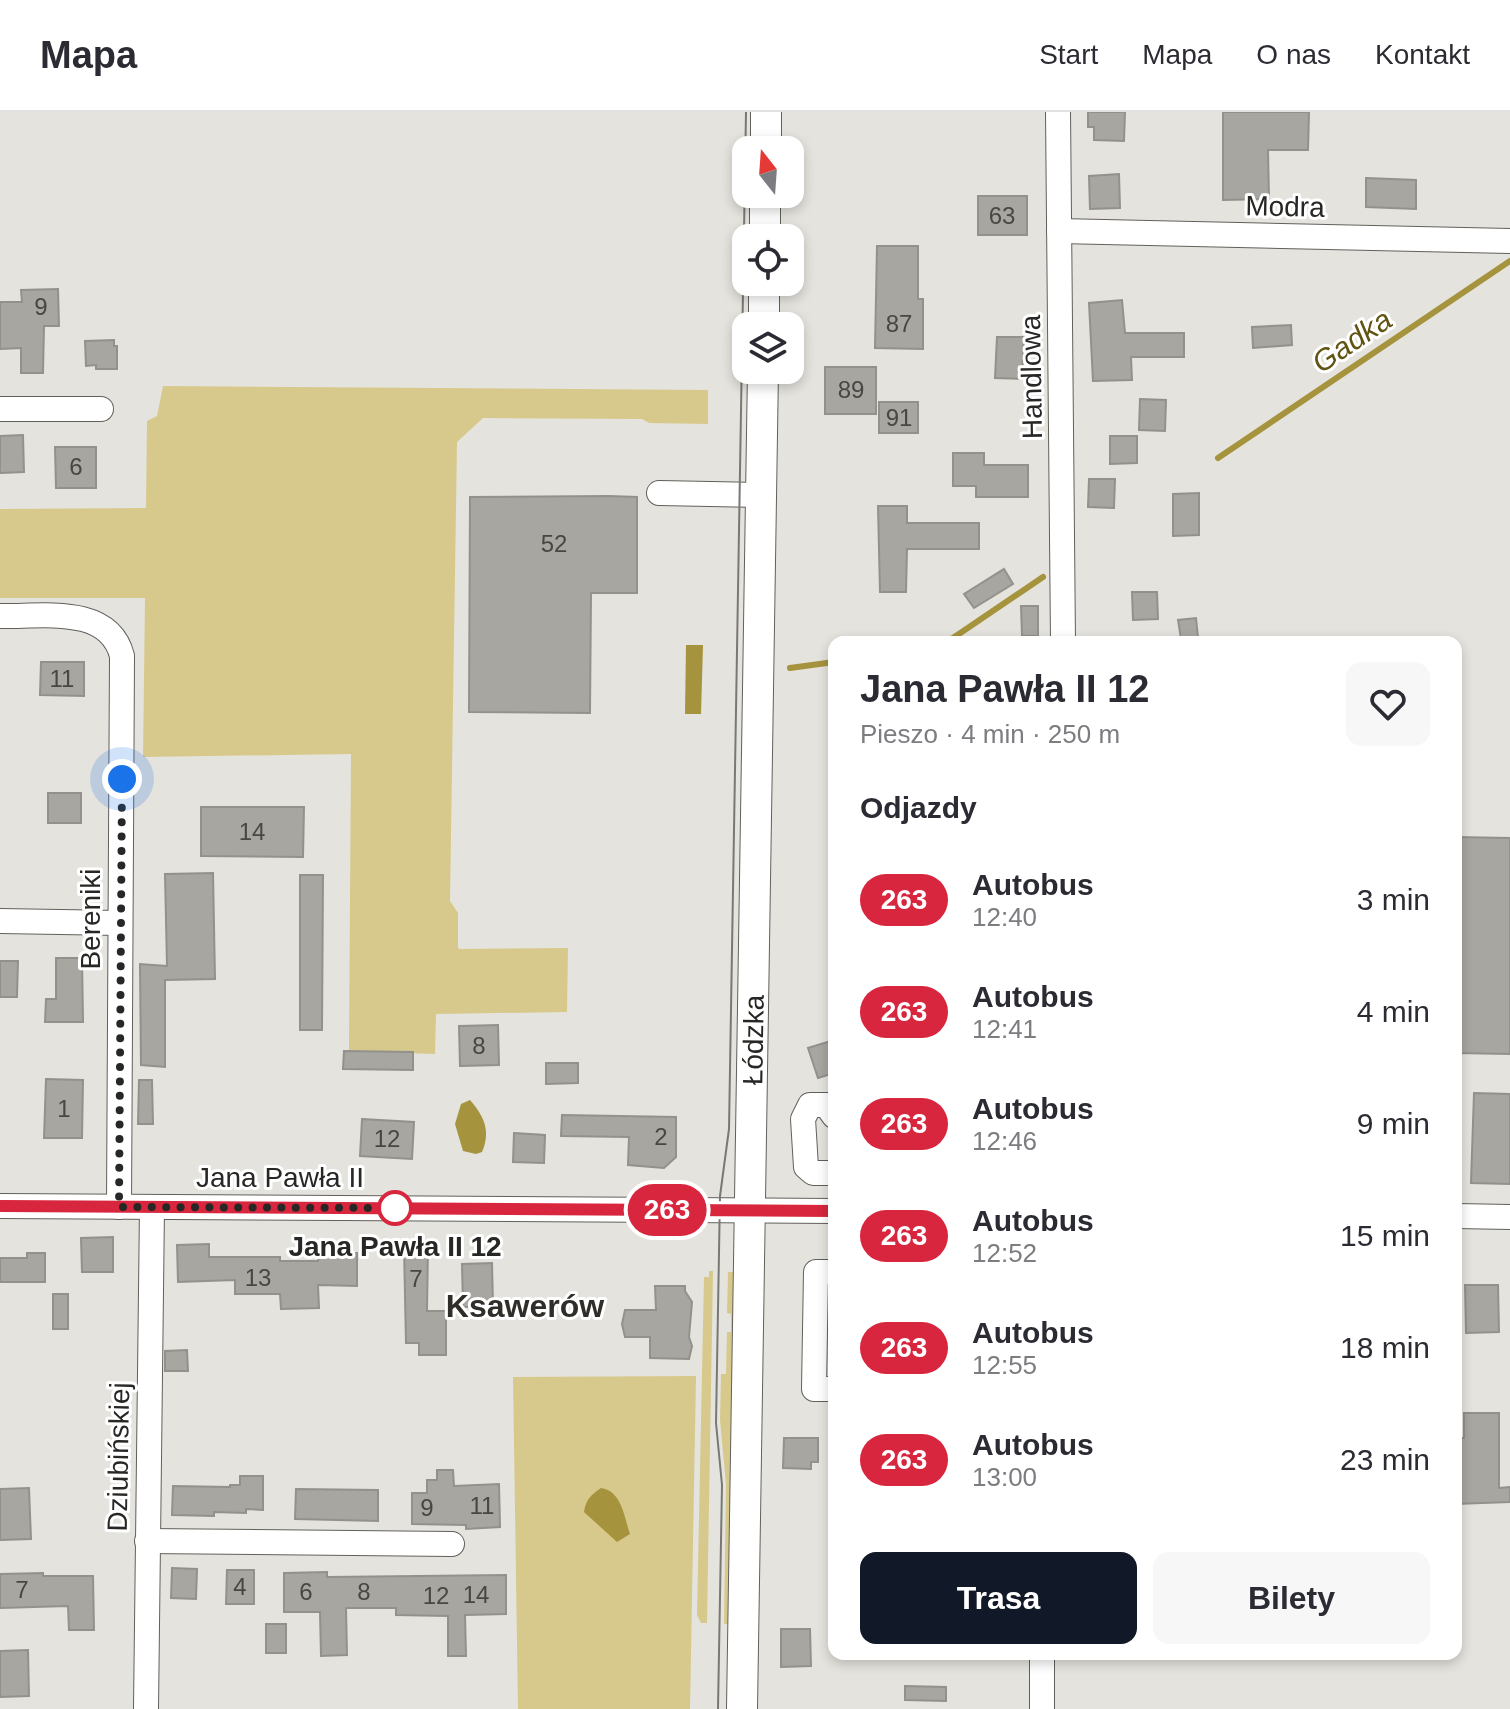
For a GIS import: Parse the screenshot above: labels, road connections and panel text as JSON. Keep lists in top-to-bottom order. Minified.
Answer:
{"streets":{"main road":["Łódzka"],"street":["Modra","Handlowa","Bereniki","Jana Pawła II","Dziubińskiej"]},"crossings":[["Modra","Handlowa"],["Bereniki","Jana Pawła II"],["Łódzka","Jana Pawła II"],["Jana Pawła II","Dziubińskiej"]],"districts":["Ksawerów"],"water":["Gadka"],"places":["Jana Pawła II 12"],"lines":["bus line 263"],"house_numbers":["63","9","87","89","91","6","52","11","14","8","1","2","12","13","7","11","9","4","7","6","8","14","12"],"north":"top","page":{"header":"Mapa","nav":["Start","Mapa","O nas","Kontakt"],"on_map":"263","heading":[["Jana Pawła II 12","Pieszo · 4 min · 250 m"],"Odjazdy"],"list":[{"mark":"263","name":"Autobus","note":"12:40","value":"3 min"},{"mark":"263","name":"Autobus","note":"12:41","value":"4 min"},{"mark":"263","name":"Autobus","note":"12:46","value":"9 min"},{"mark":"263","name":"Autobus","note":"12:52","value":"15 min"},{"mark":"263","name":"Autobus","note":"12:55","value":"18 min"},{"mark":"263","name":"Autobus","note":"13:00","value":"23 min"}],"buttons":["Trasa","Bilety"]}}
